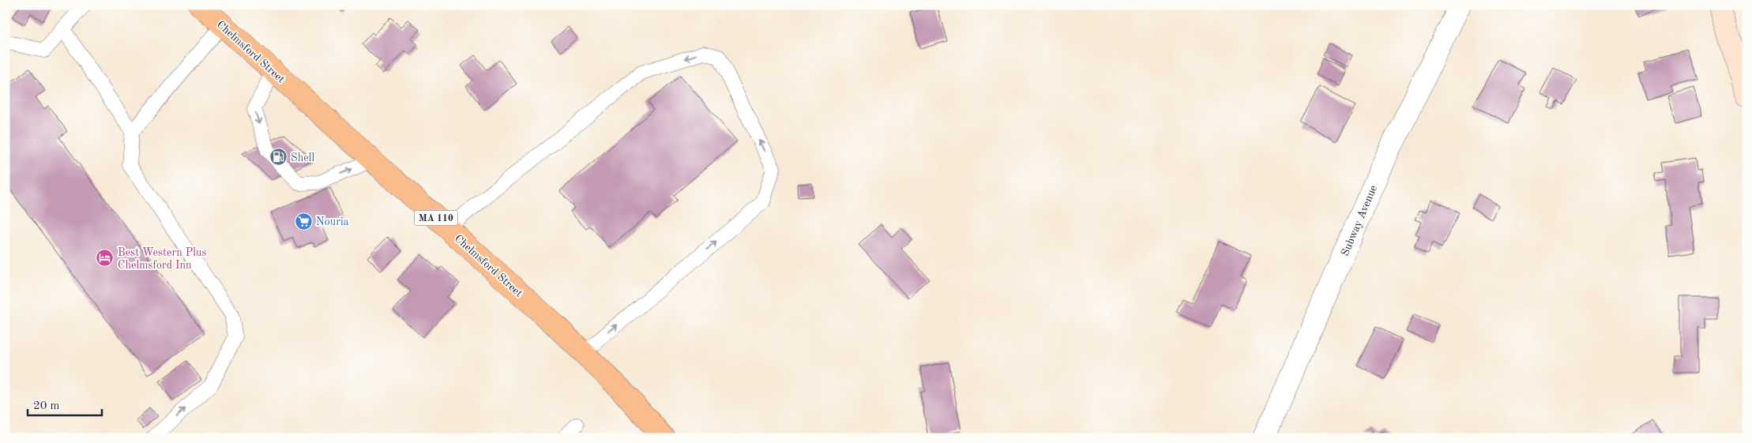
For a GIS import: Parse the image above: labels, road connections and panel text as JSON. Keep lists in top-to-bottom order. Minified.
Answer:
{"streets":{"main road":["Chelmsford Street","MA 110"],"street":["Subway Avenue"]},"places":{"fuel station":["Shell"],"supermarket":["Nouria"],"hotel":["Best Western Plus Chelmsford Inn"]},"scale_bar":"20 m"}
